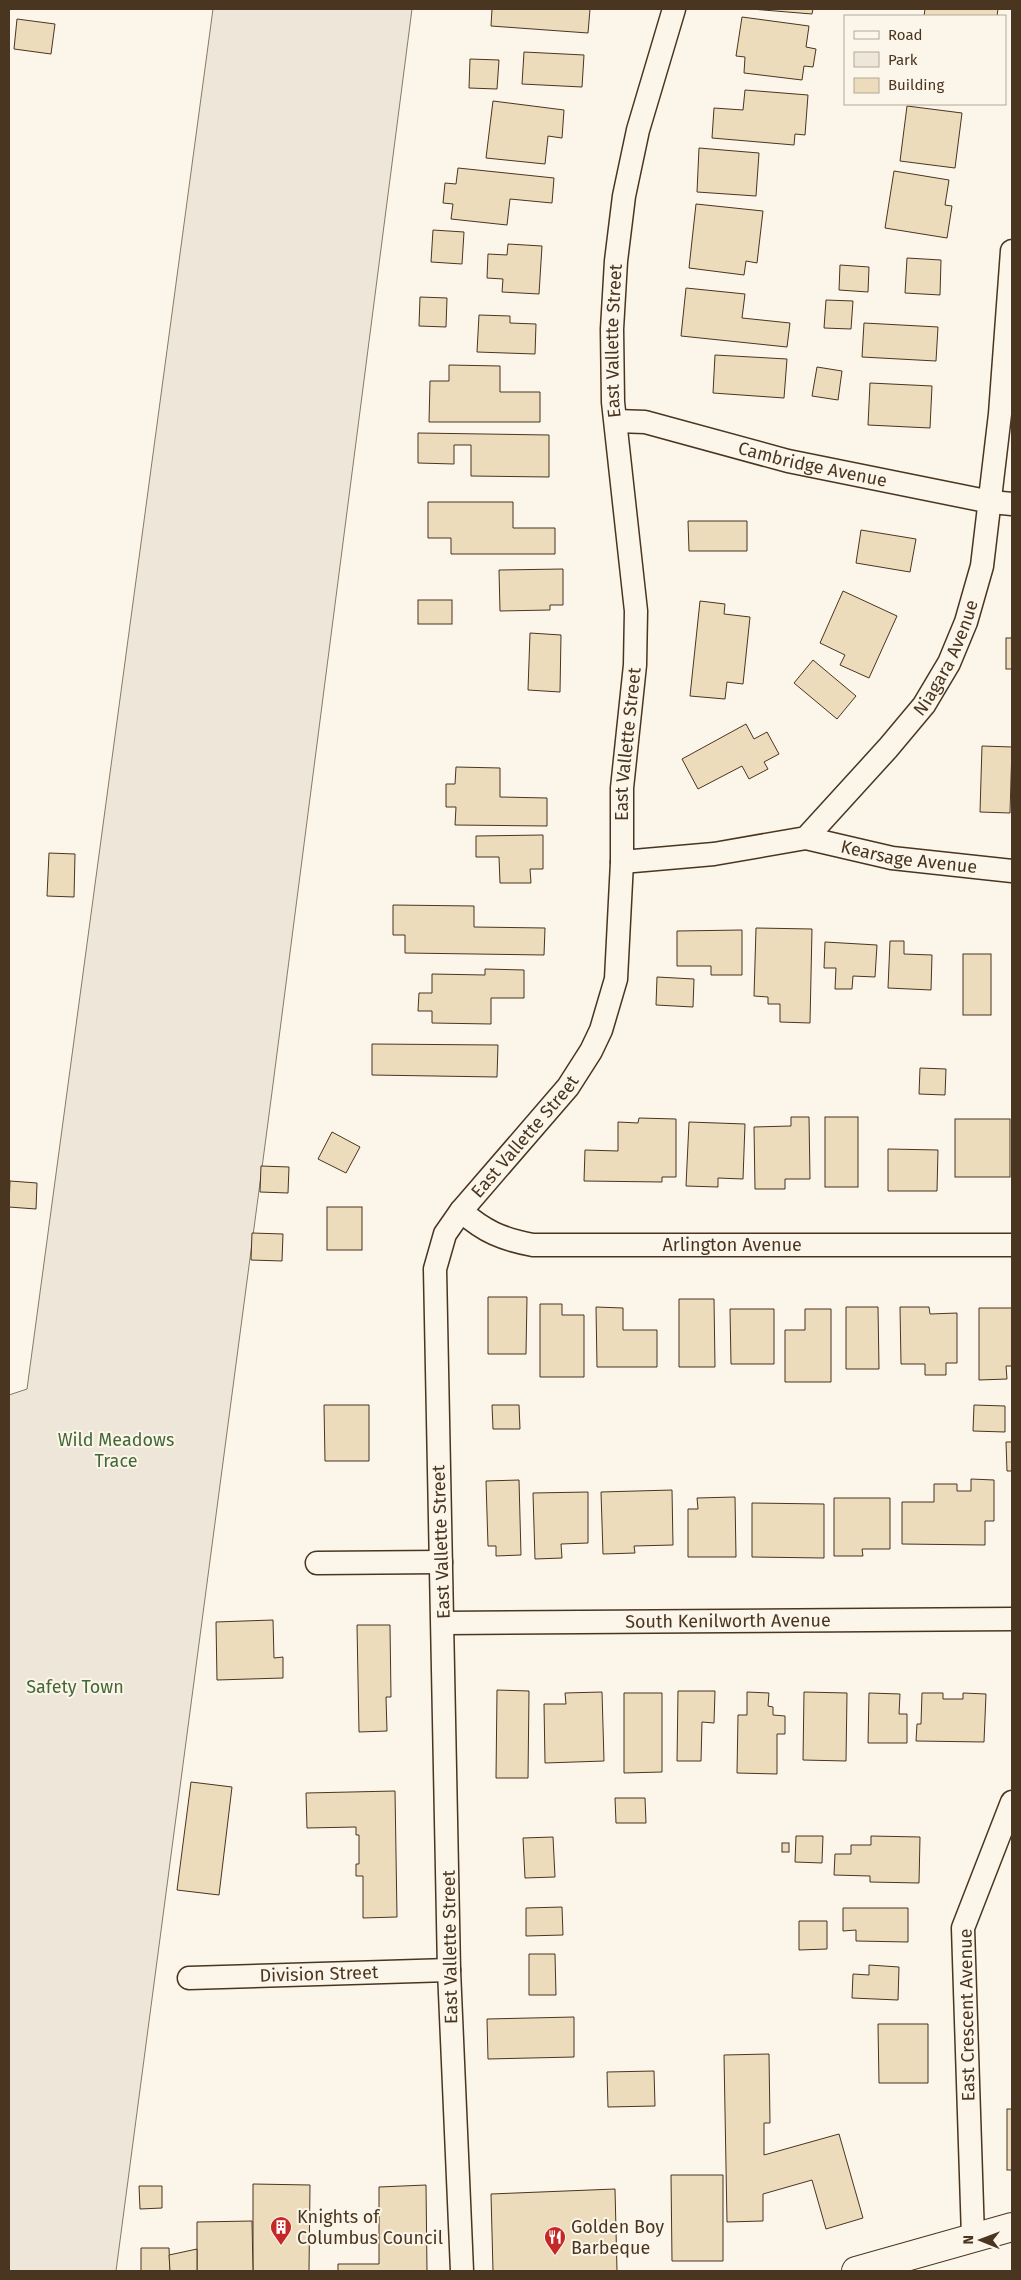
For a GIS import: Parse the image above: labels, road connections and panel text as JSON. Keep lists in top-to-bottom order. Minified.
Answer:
{"streets":{"street":["East Vallette Street","Cambridge Avenue","Niagara Avenue","Kearsage Avenue","Arlington Avenue","South Kenilworth Avenue","Division Street","East Crescent Avenue"]},"crossings":[["East Vallette Street","Cambridge Avenue"],["East Vallette Street","Arlington Avenue"],["East Vallette Street","South Kenilworth Avenue"],["East Vallette Street","Division Street"],["Cambridge Avenue","Niagara Avenue"],["Niagara Avenue","Kearsage Avenue"]],"parks":["Wild Meadows Trace","Safety Town"],"places":{"building":["Knights of Columbus Council"],"restaurant":["Golden Boy Barbeque"]},"legend":["Road","Park","Building"],"north":"left"}
